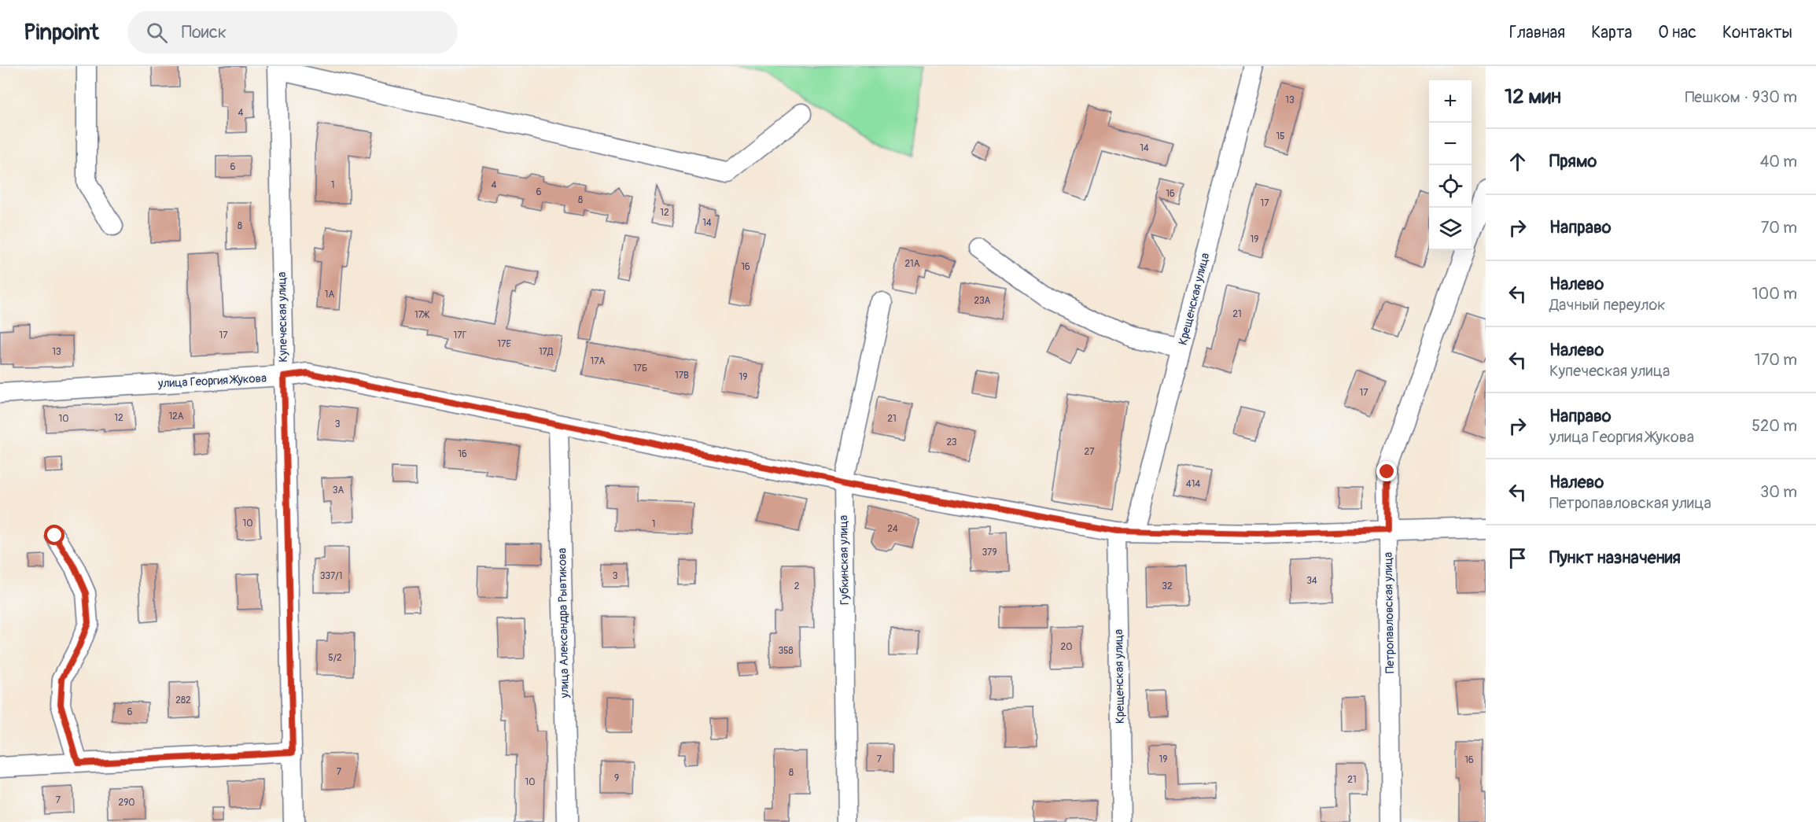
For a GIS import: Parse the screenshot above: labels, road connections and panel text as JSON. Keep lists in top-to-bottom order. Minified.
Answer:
{"streets":{"street":["Крещенская улица","Купеческая улица","улица Георгия Жукова","Губкинская улица","Петропавловская улица","улица Александра Рывтикова"]},"crossings":[["Крещенская улица","улица Георгия Жукова"],["Купеческая улица","улица Георгия Жукова"],["улица Георгия Жукова","Губкинская улица"],["улица Георгия Жукова","Петропавловская улица"],["улица Георгия Жукова","улица Александра Рывтикова"]],"house_numbers":["13","4","15","14","6","1","4","6","16","8","17","12","14","8","19","21А","16","1А","23А","21","17Ж","17","17Г","17Е","13","17Д","17А","17Б","17В","19","17","12А","12","10","21","3","23","27","16","414","3А","10","1","24","379","337/1","3","34","2","32","20","358","5/2","282","6","7","19","16","7","8","9","21","10","7","290"],"page":{"header":"Pinpoint","search":"Поиск","nav":["Главная","Карта","О нас","Контакты"],"heading":["12 мин","Пешком · 930 m"],"map_buttons":["+","−"],"list":[["Прямо","40 m"],["Направо","70 m"],["Налево","Дачный переулок","100 m"],["Налево","Купеческая улица","170 m"],["Направо","улица Георгия Жукова","520 m"],["Налево","Петропавловская улица","30 m"],"Пункт назначения"]}}
